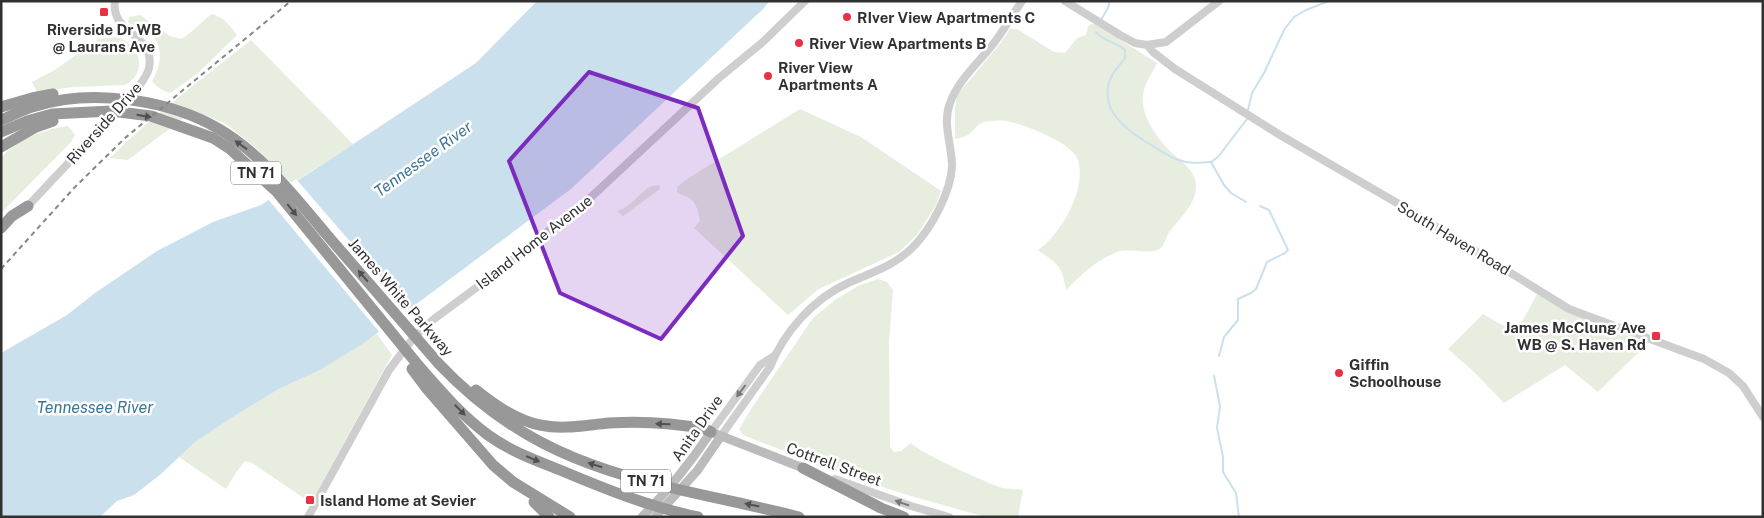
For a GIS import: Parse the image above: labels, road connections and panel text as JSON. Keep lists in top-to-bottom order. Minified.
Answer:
{"streets":{"highway":["TN 71","James White Parkway"],"main road":["Anita Drive","Cottrell Street"],"street":["Riverside Drive","South Haven Road","Island Home Avenue"]},"crossings":[["Anita Drive","Cottrell Street"]],"one_way":["Cottrell Street"],"water":["Tennessee River"],"places":{"transit":["Riverside Dr WB @ Laurans Ave","James McClung Ave WB @ S. Haven Rd","Island Home at Sevier"],"other":["RIver View Apartments C","River View Apartments B","River View Apartments A","Giffin Schoolhouse"]}}
